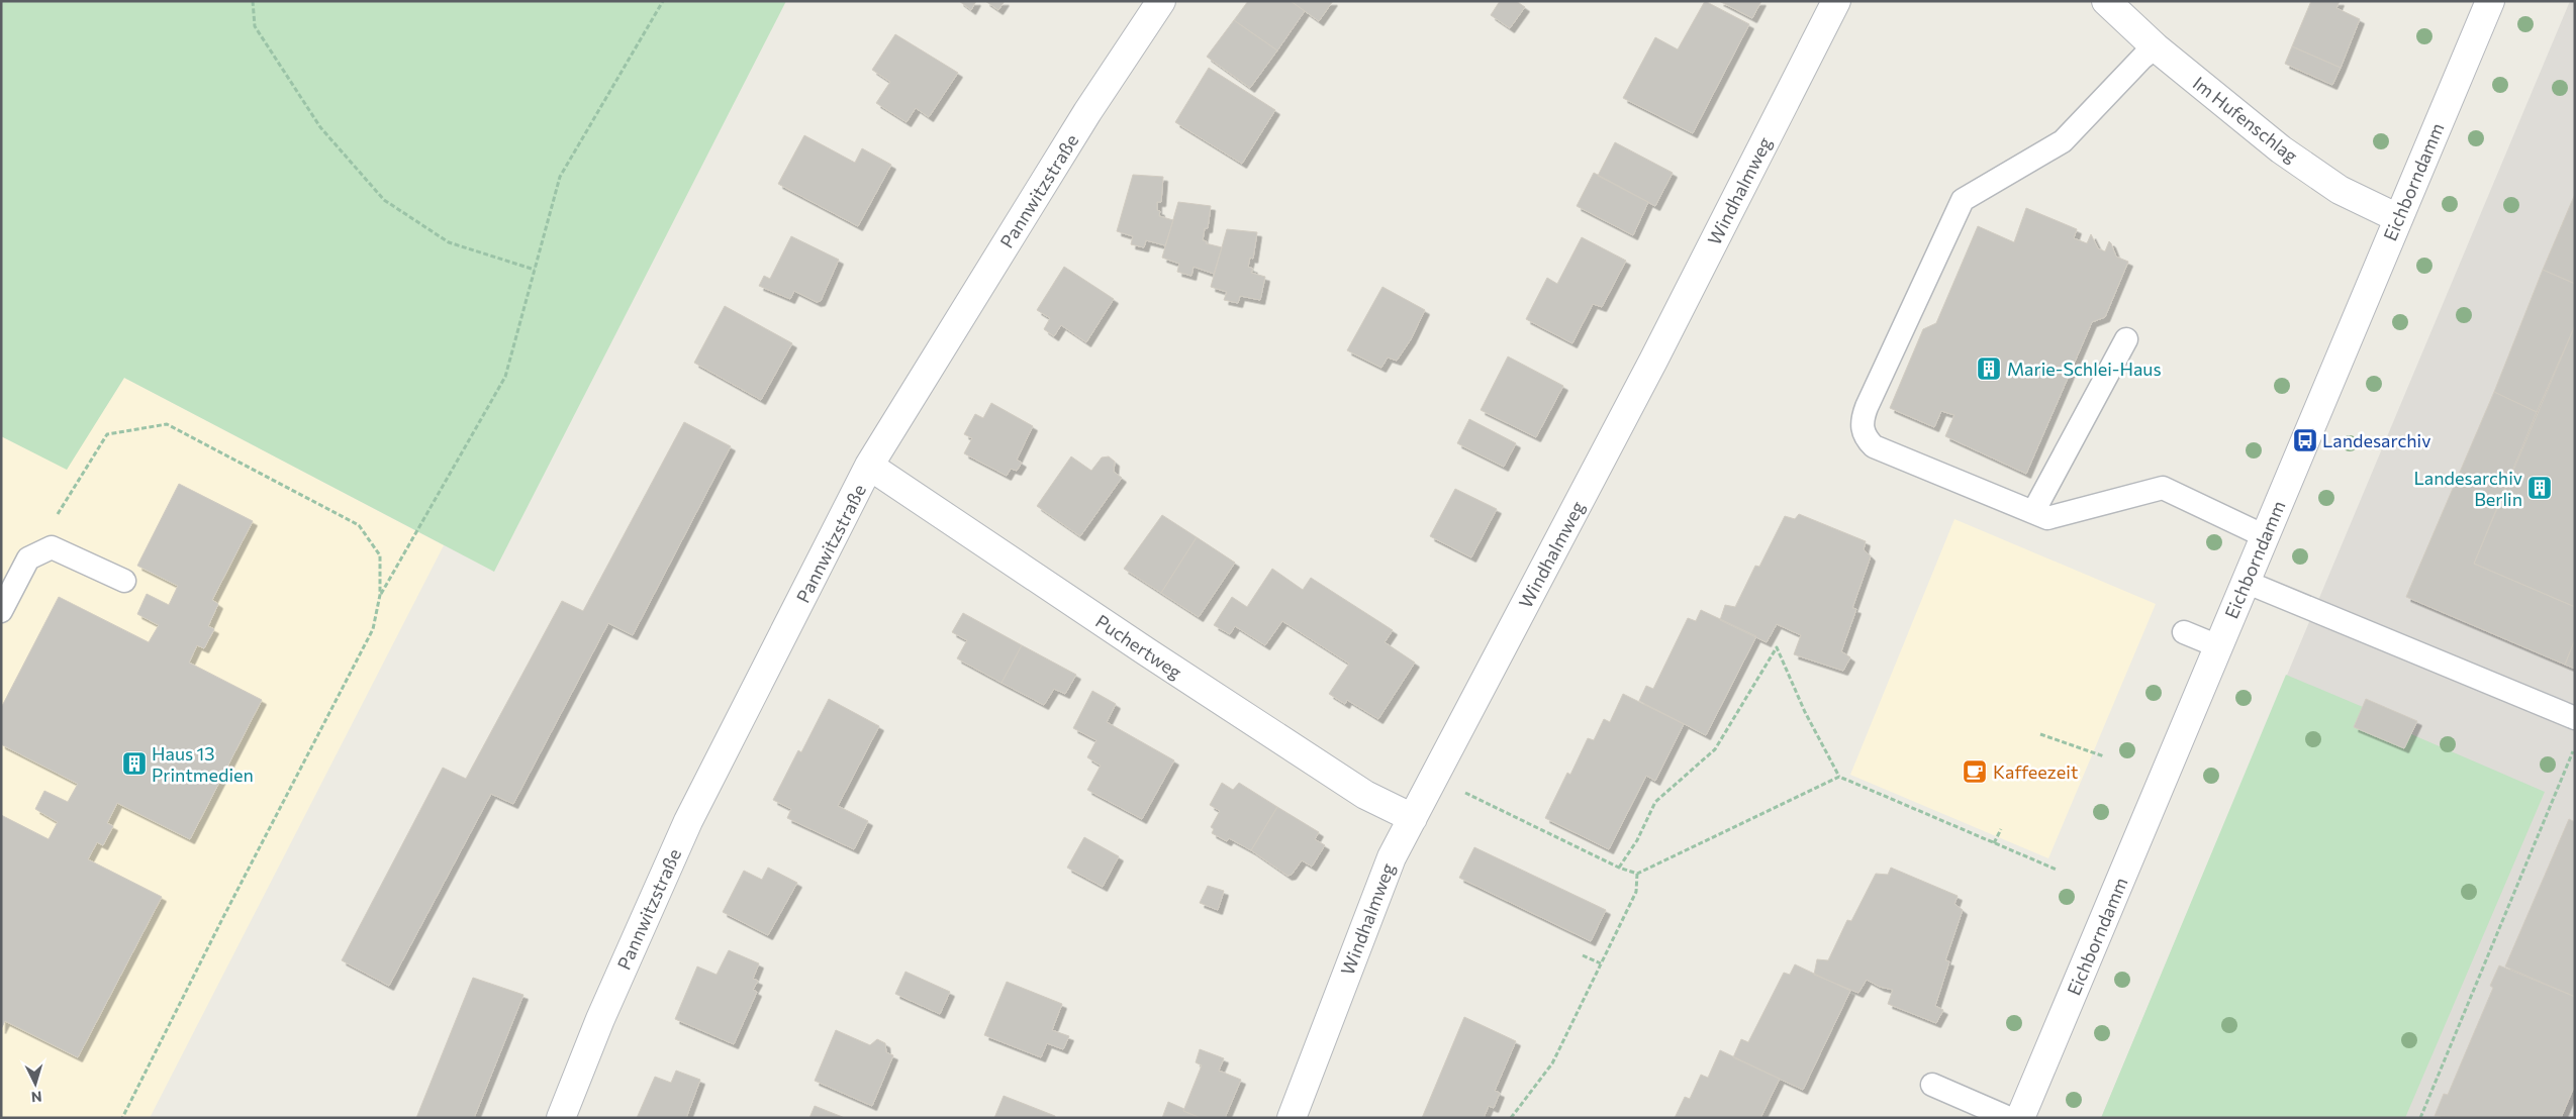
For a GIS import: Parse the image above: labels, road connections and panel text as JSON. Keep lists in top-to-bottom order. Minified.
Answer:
{"streets":{"street":["Im Hufenschlag","Eichborndamm","Pannwitzstraße","Windhalmweg","Puchertweg"]},"crossings":[["Im Hufenschlag","Eichborndamm"],["Pannwitzstraße","Puchertweg"],["Windhalmweg","Puchertweg"]],"places":{"building":["Marie-Schlei-Haus","Landesarchiv Berlin","Haus 13 Printmedien"],"bus stop":["Landesarchiv"],"cafe":["Kaffeezeit"]},"north":"bottom"}
